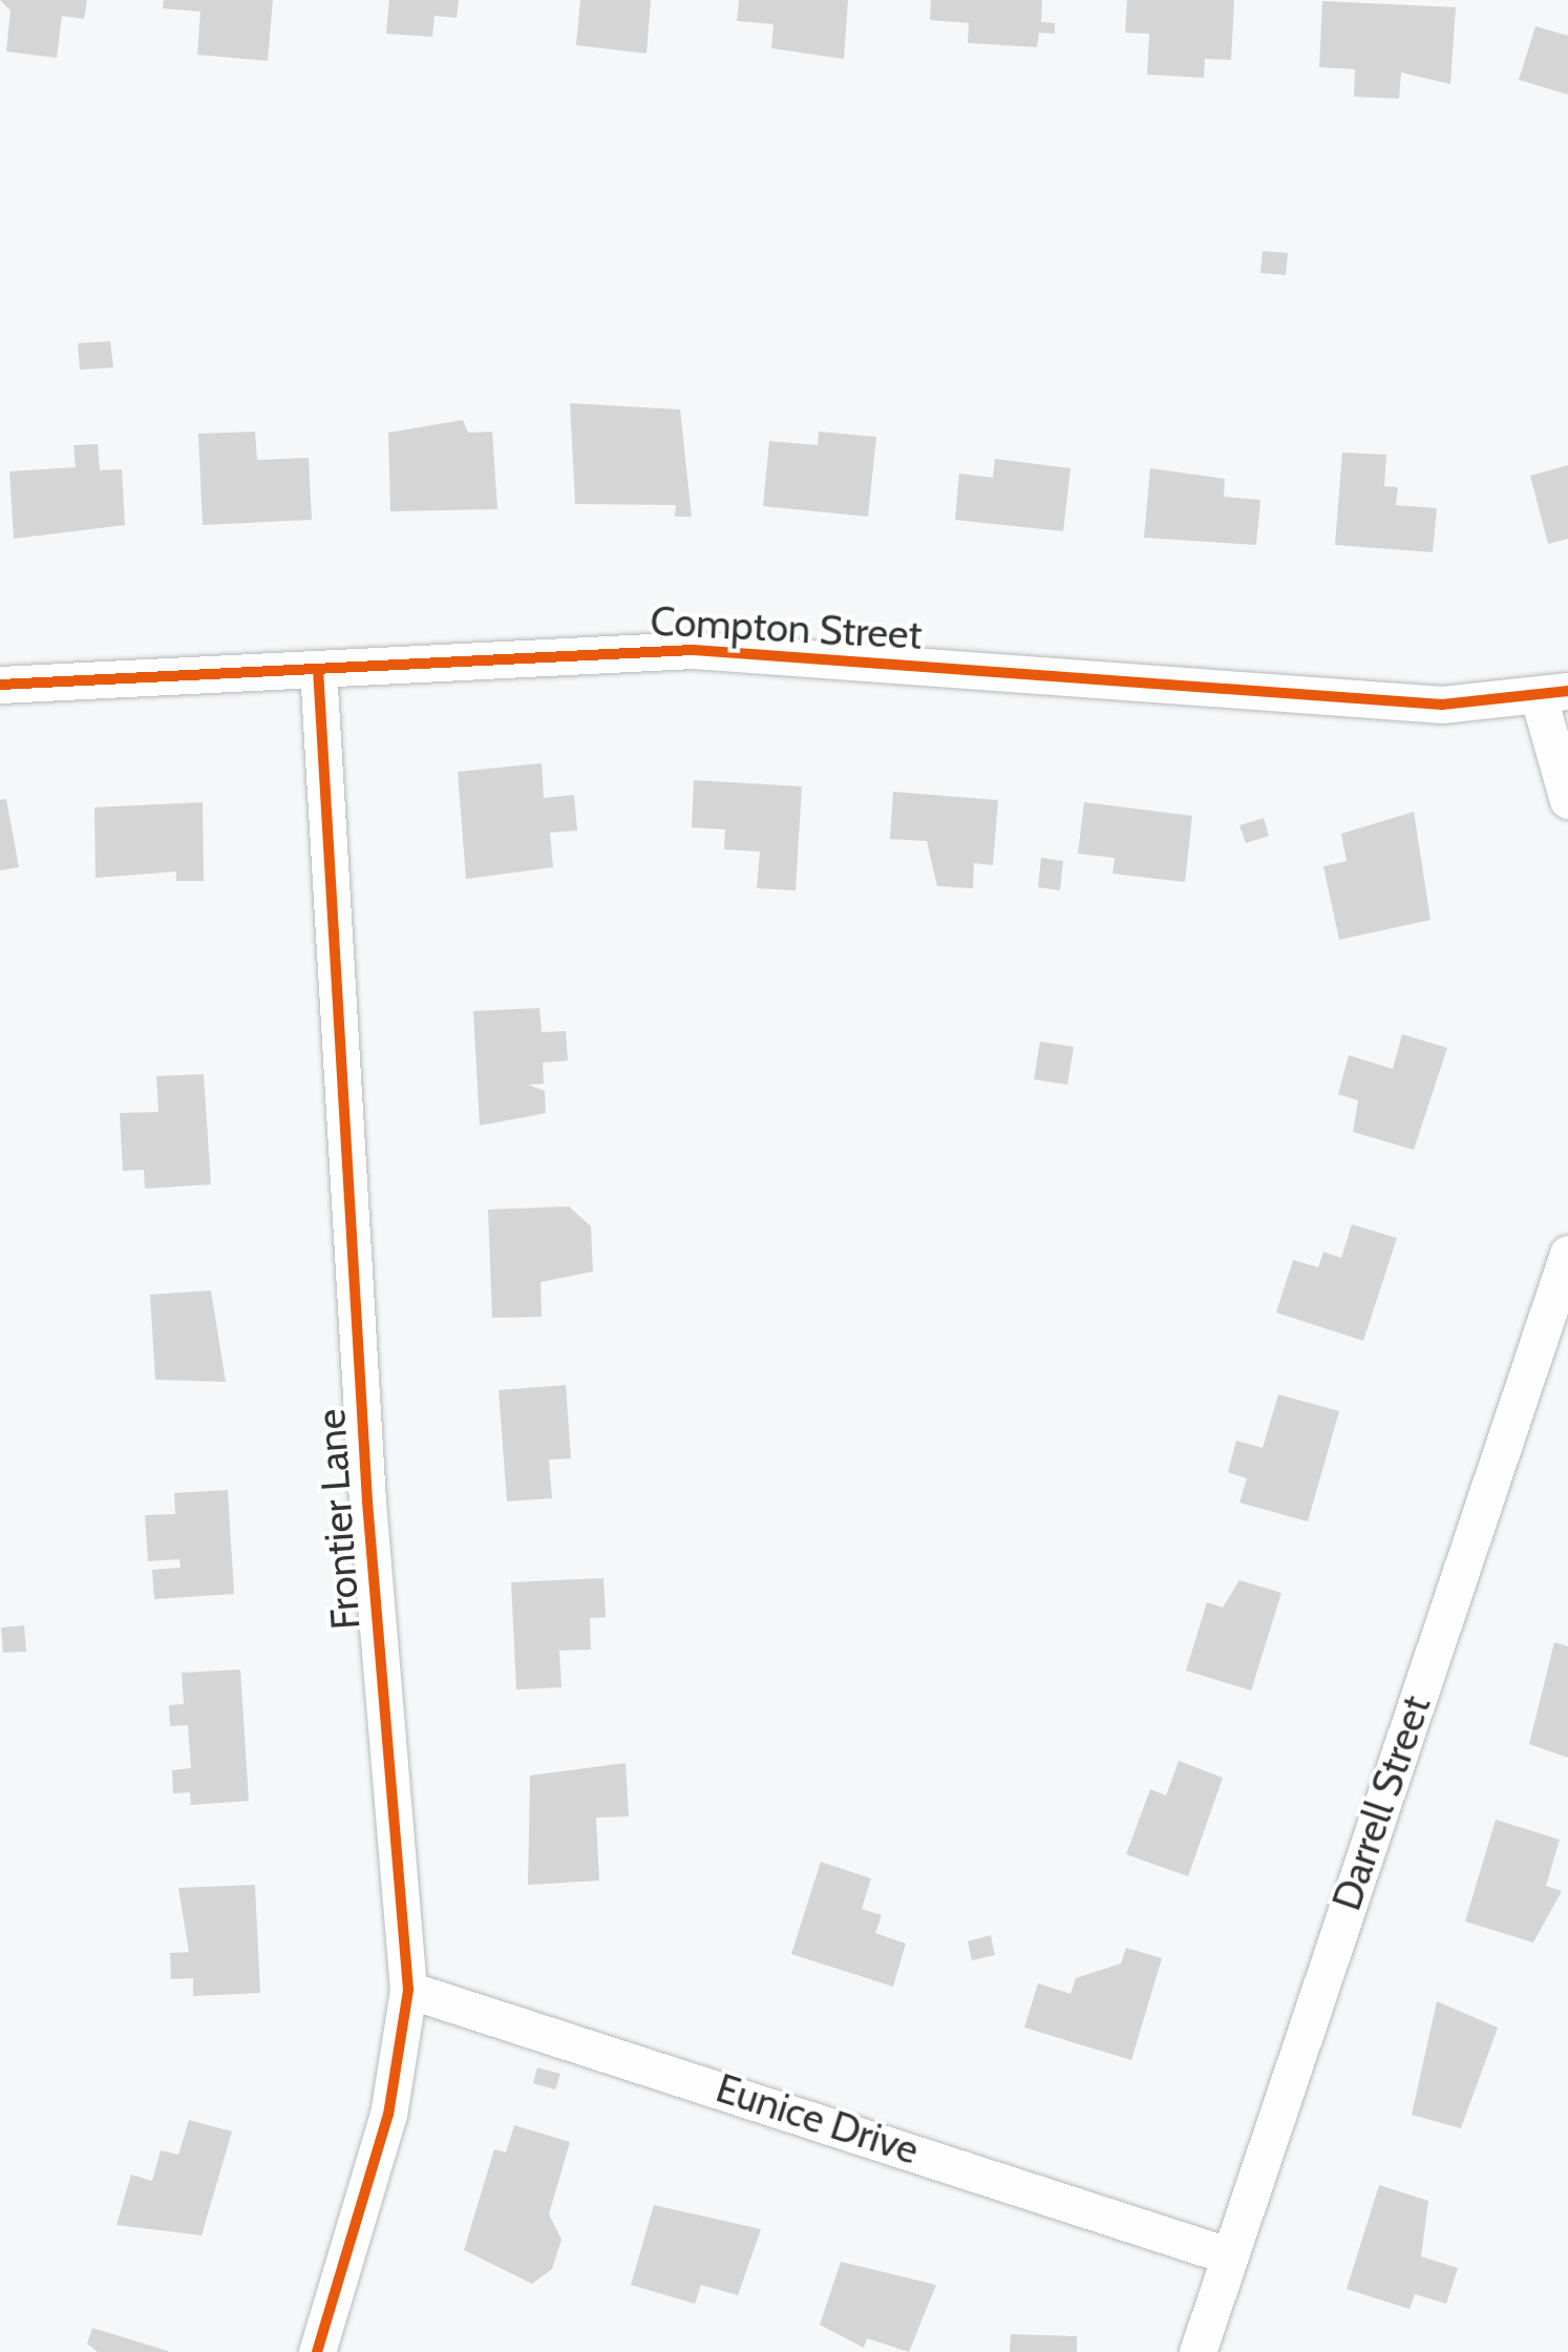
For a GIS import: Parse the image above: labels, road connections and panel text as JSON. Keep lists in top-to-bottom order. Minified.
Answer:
{"streets":{"street":["Compton Street","Frontier Lane","Darrell Street","Eunice Drive"]},"crossings":[["Compton Street","Frontier Lane"],["Frontier Lane","Eunice Drive"],["Darrell Street","Eunice Drive"]]}
